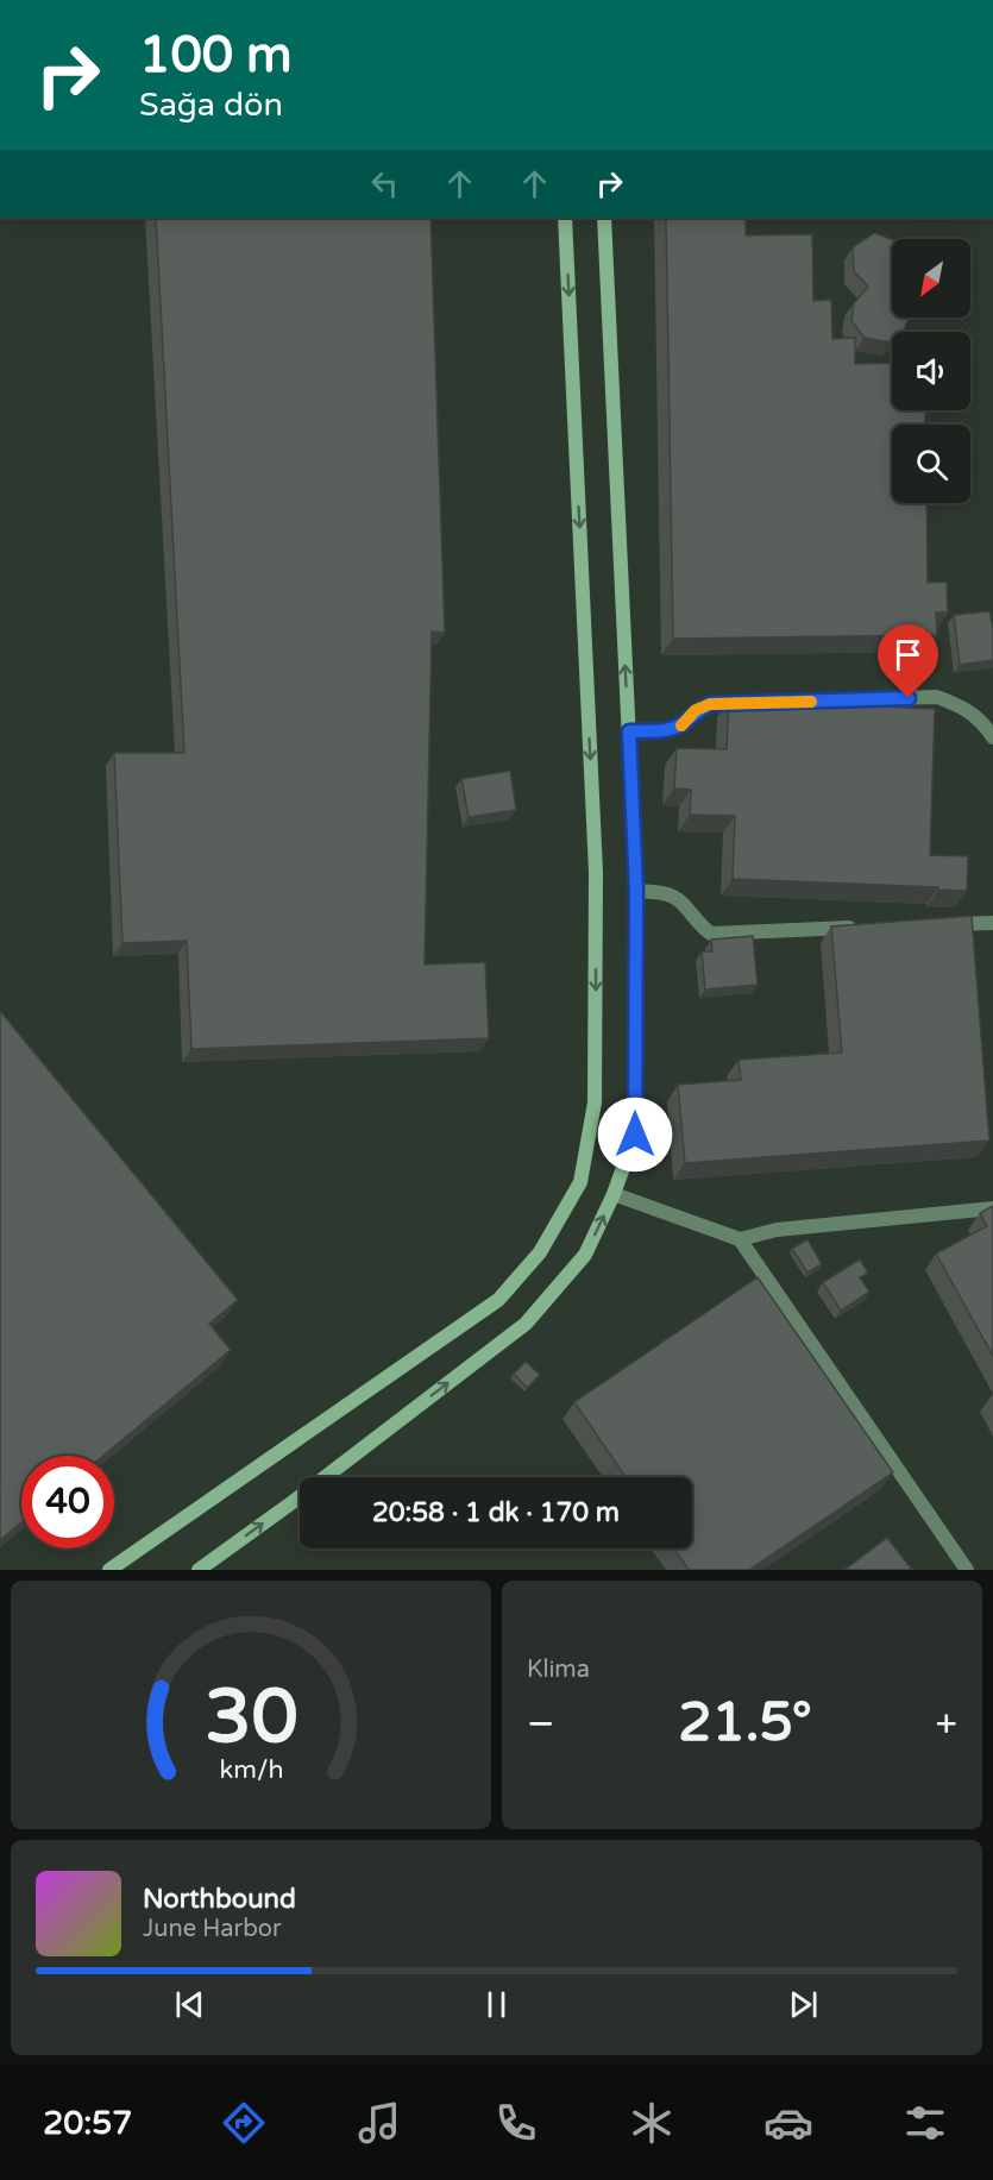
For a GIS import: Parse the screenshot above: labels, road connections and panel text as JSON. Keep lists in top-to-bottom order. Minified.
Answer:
{"north":"bottom left","page":{"turn":["100 m","Sağa dön"],"limit":"40","trip":"20:58 · 1 dk · 170 m","tile":"Klima","heat":["−","21.5°","+"],"song":["Northbound","June Harbor"],"tabs":"20:57","gauge":["30","km/h"]}}
